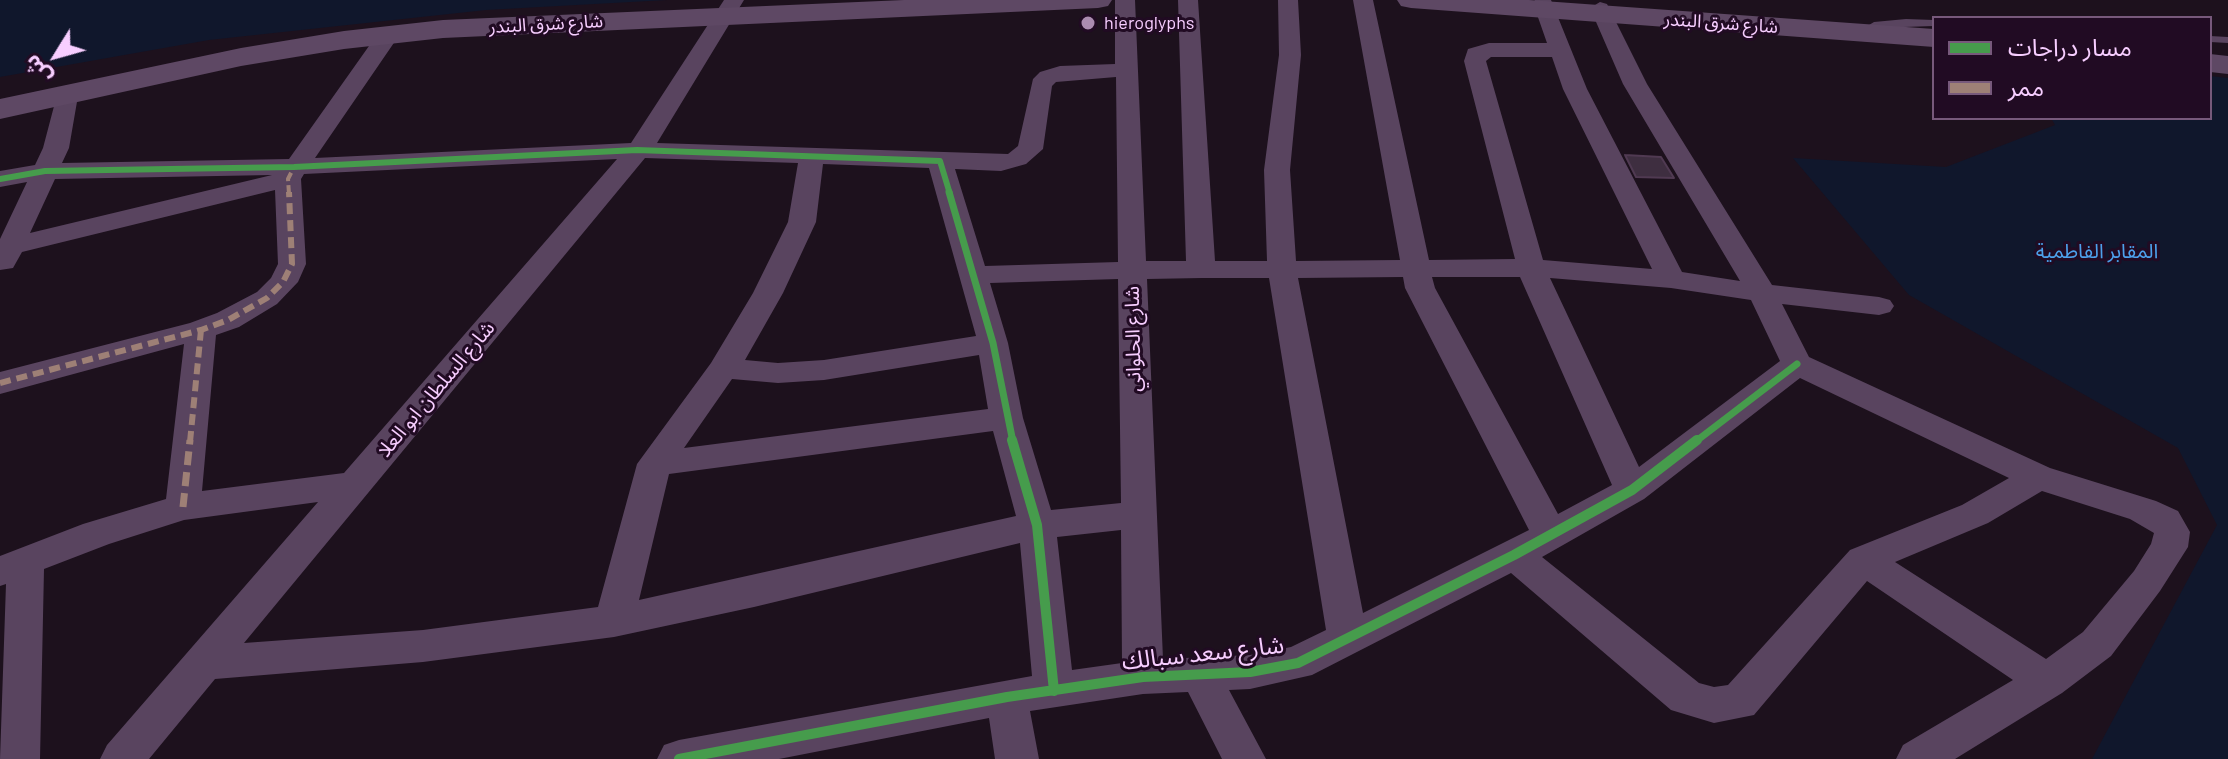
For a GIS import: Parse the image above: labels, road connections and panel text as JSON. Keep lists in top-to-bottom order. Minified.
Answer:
{"streets":{"main road":["شارع شرق البندر"],"street":["شارع الحلواني","شارع السلطان ابو العلا","شارع سعد سبالك"]},"crossings":[["شارع شرق البندر","شارع السلطان ابو العلا"],["شارع الحلواني","شارع سعد سبالك"]],"parks":["المقابر الفاطمية"],"places":["hieroglyphs"],"legend":["مسار دراجات","ممر"],"north":"bottom left"}
